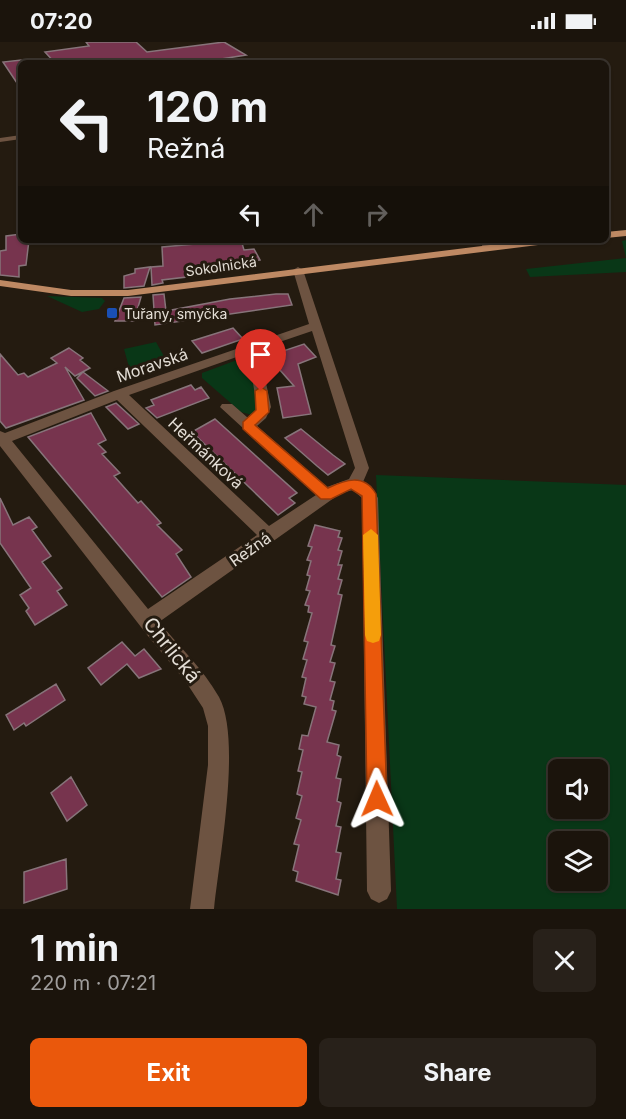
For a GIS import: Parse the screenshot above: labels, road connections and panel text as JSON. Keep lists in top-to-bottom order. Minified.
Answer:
{"streets":{"main road":["Sokolnická"],"street":["Moravská","Heřmánková","Režná","Chrlická"]},"crossings":[["Moravská","Heřmánková"],["Moravská","Chrlická"],["Heřmánková","Režná"],["Režná","Chrlická"]],"places":{"transit":["Tuřany, smyčka"]},"page":{"status":"07:20","turn":["120 m","Režná"],"heading":["1 min","220 m · 07:21"],"buttons":["Exit","Share"]}}
